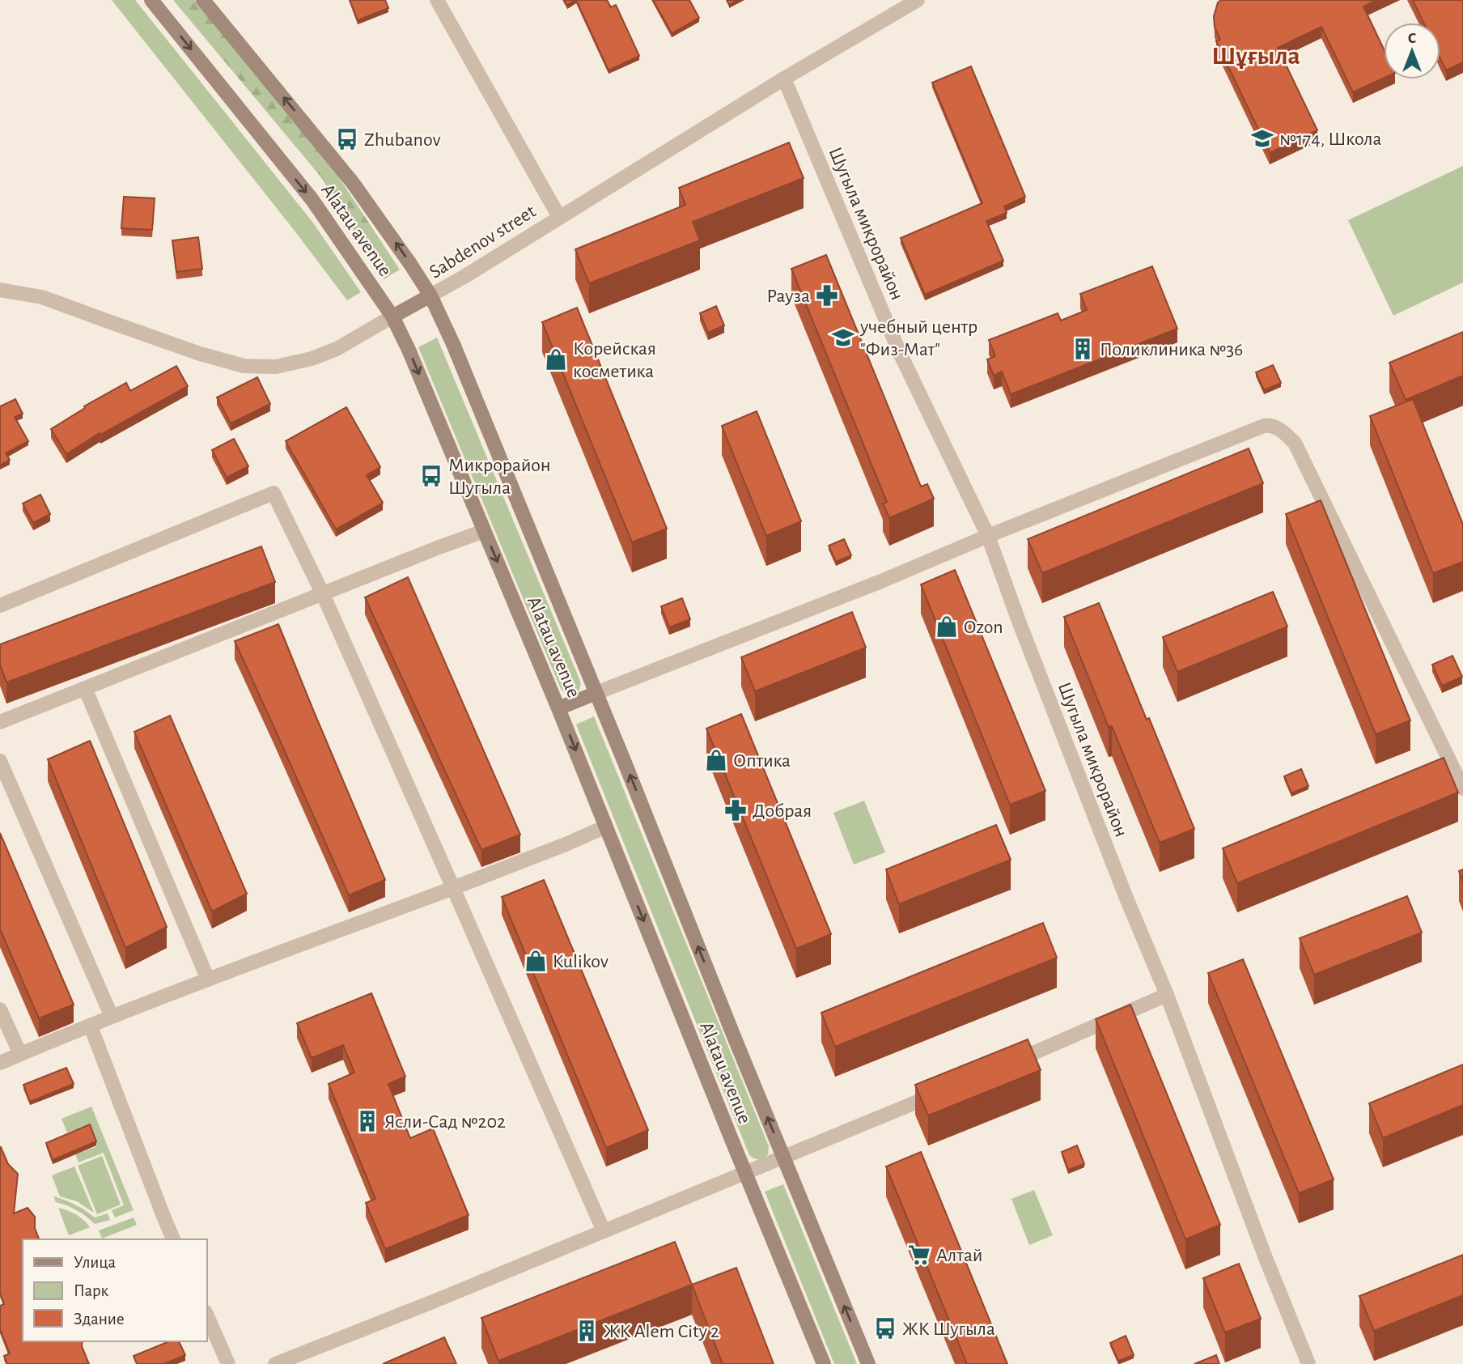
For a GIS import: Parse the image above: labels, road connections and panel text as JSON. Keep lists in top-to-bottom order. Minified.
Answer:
{"streets":{"main road":["Alatau avenue","Sabdenov street"],"street":["Шугыла микрорайон"]},"crossings":[["Шугыла микрорайон","Sabdenov street"],["Alatau avenue","Sabdenov street"]],"districts":["Шұғыла"],"places":{"school or university":["№174, Школа","учебный центр \"Физ-Мат\""],"bus stop":["Zhubanov","Микрорайон Шугыла","ЖК Шугыла"],"pharmacy":["Рауза","Добрая"],"building":["Поликлиника №36","Ясли-Сад №202","ЖК Alem City 2"],"shop":["Корейская косметика","Ozon","Оптика","Kulikov"],"supermarket":["Алтай"]},"legend":["Улица","Парк","Здание"],"north":"top"}
